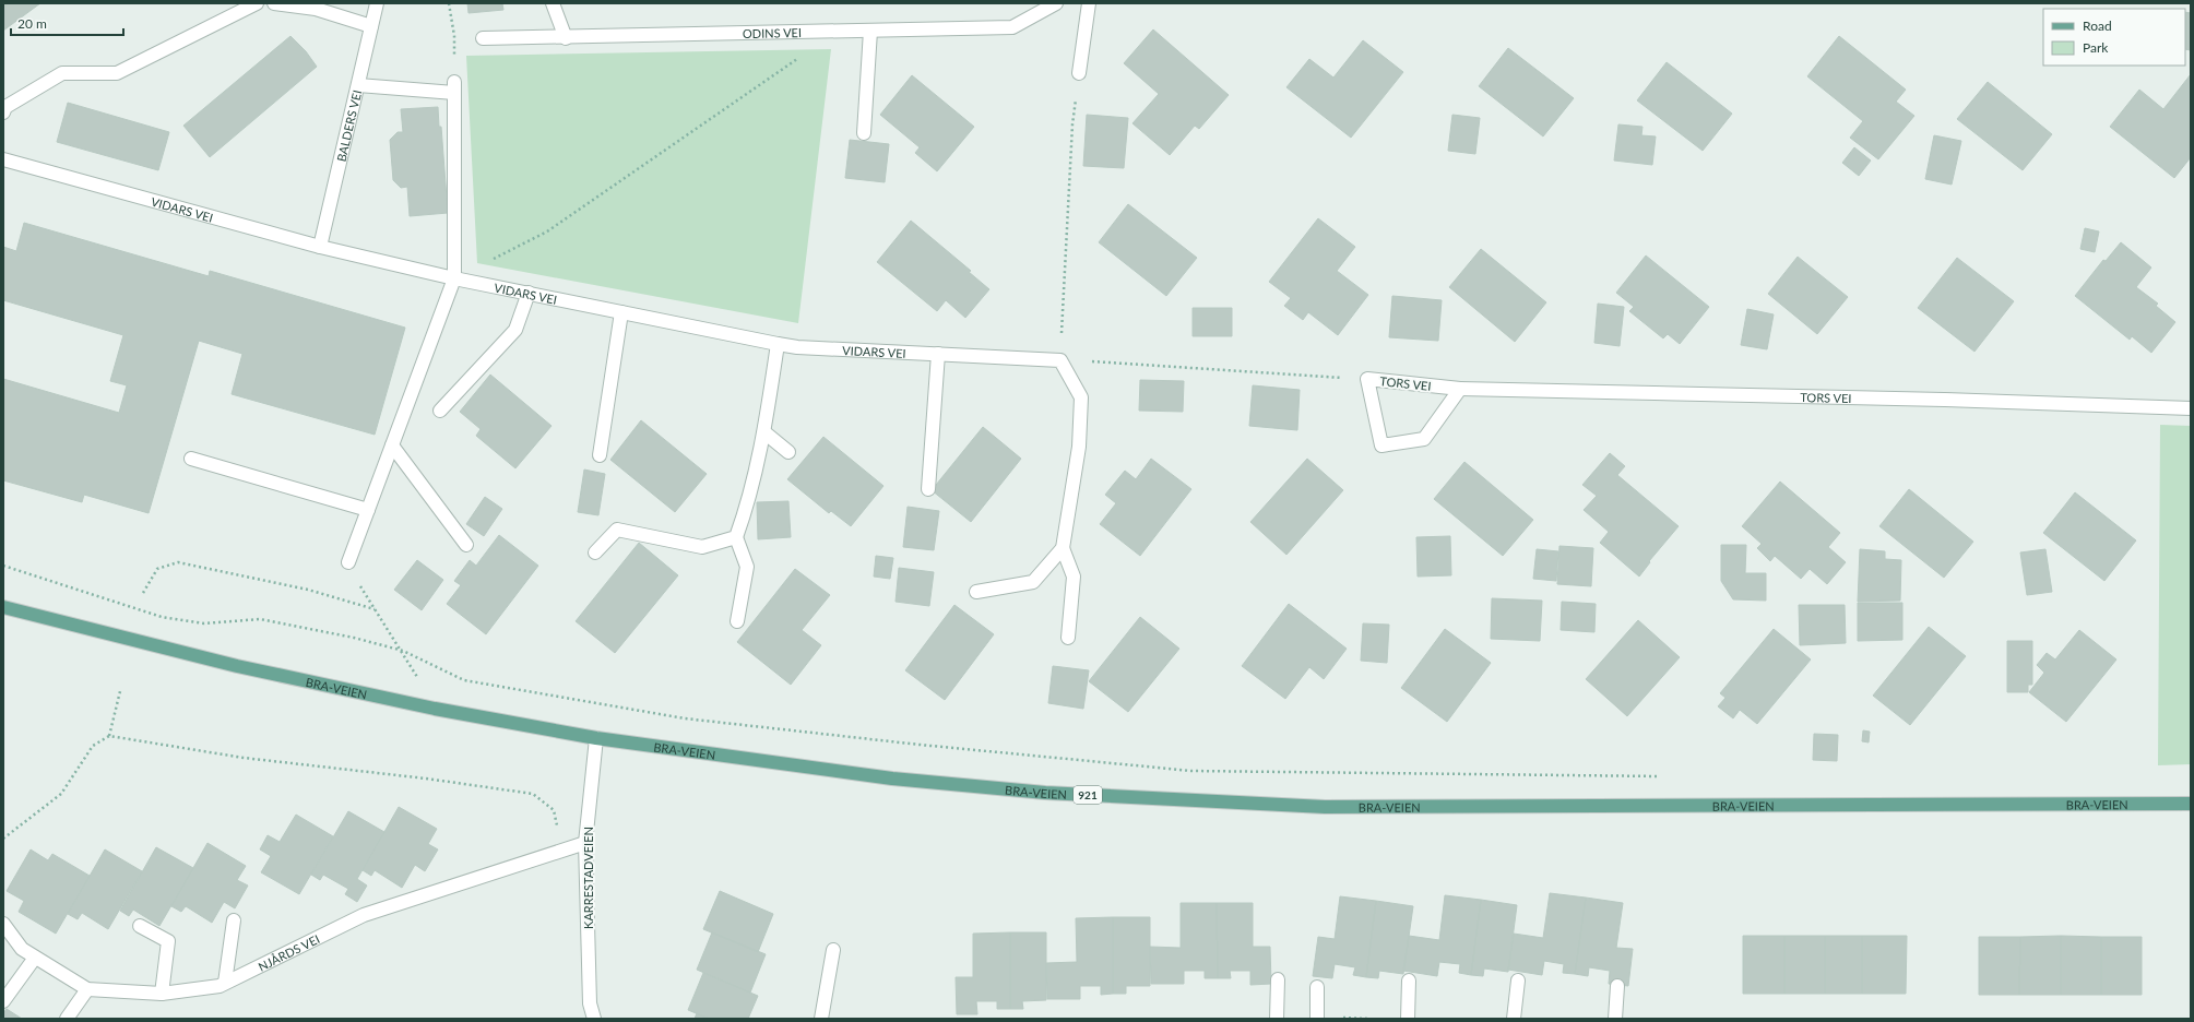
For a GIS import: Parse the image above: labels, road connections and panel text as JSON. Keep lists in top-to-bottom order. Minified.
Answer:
{"streets":{"main road":["BRA-VEIEN","921"],"street":["ODINS VEI","BALDERS VEI","VIDARS VEI","TORS VEI","KARRESTADVEIEN","NJÅRDS VEI"]},"crossings":[["BALDERS VEI","VIDARS VEI"],["BRA-VEIEN","KARRESTADVEIEN"],["KARRESTADVEIEN","NJÅRDS VEI"]],"legend":["Road","Park"],"scale_bar":"20 m"}
